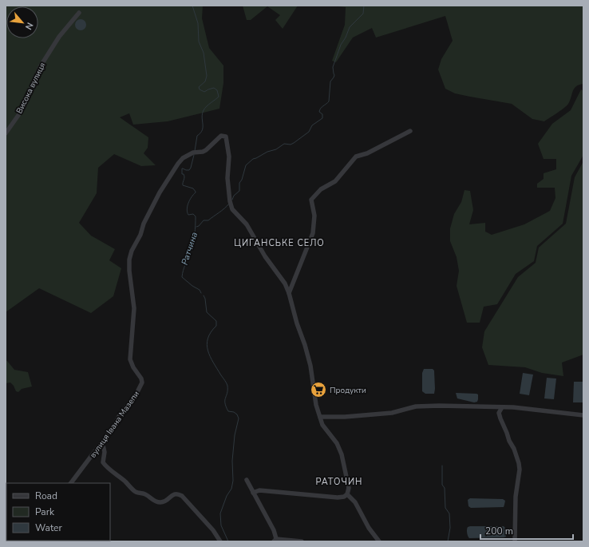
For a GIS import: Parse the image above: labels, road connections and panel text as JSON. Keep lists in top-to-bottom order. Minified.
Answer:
{"streets":{"street":["Висока вулиця","вулиця Івана Мазепи"]},"districts":["ЦИГАНСЬКЕ СЕЛО","РАТОЧИН"],"water":["Ратчина"],"places":{"supermarket":["Продукти"]},"legend":["Road","Park","Water"],"scale_bar":"200 m","north":"bottom right"}
